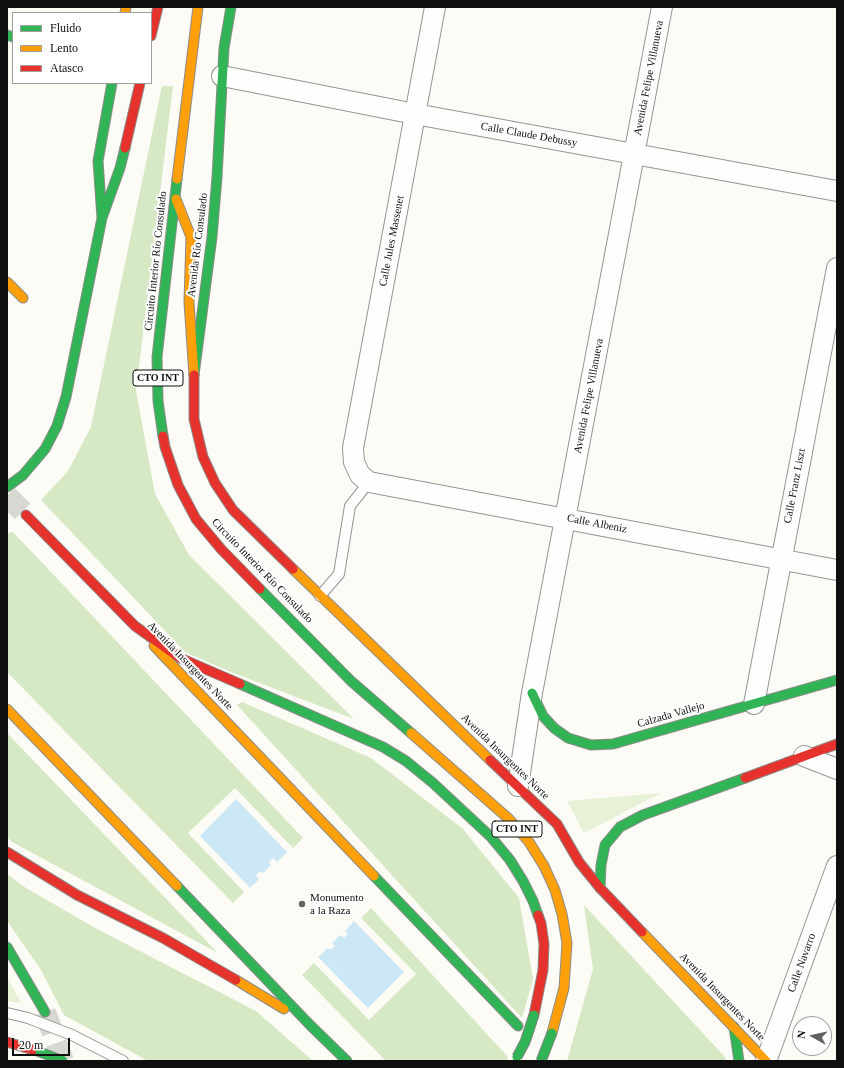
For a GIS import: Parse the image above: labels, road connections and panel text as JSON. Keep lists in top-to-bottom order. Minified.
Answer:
{"streets":{"main road":["Avenida Río Consulado","Circuito Interior Río Consulado","CTO INT","Avenida Insurgentes Norte","Calzada Vallejo"],"street":["Avenida Felipe Villanueva","Calle Claude Debussy","Calle Jules Massenet","Calle Franz Liszt","Calle Albeniz","Calle Navarro"]},"crossings":[["Avenida Felipe Villanueva","Calle Claude Debussy"],["Avenida Felipe Villanueva","Calle Albeniz"],["Avenida Felipe Villanueva","Avenida Insurgentes Norte"],["Avenida Felipe Villanueva","Calzada Vallejo"],["Calle Claude Debussy","Calle Jules Massenet"],["Calle Claude Debussy","Avenida Río Consulado"],["Calle Jules Massenet","Calle Albeniz"],["Avenida Río Consulado","Avenida Insurgentes Norte"],["Calle Franz Liszt","Calle Albeniz"],["Calle Franz Liszt","Calzada Vallejo"],["Avenida Insurgentes Norte","Calle Navarro"]],"places":["Monumento a la Raza"],"legend":["Fluido","Lento","Atasco"],"scale_bar":"20 m","north":"left"}
